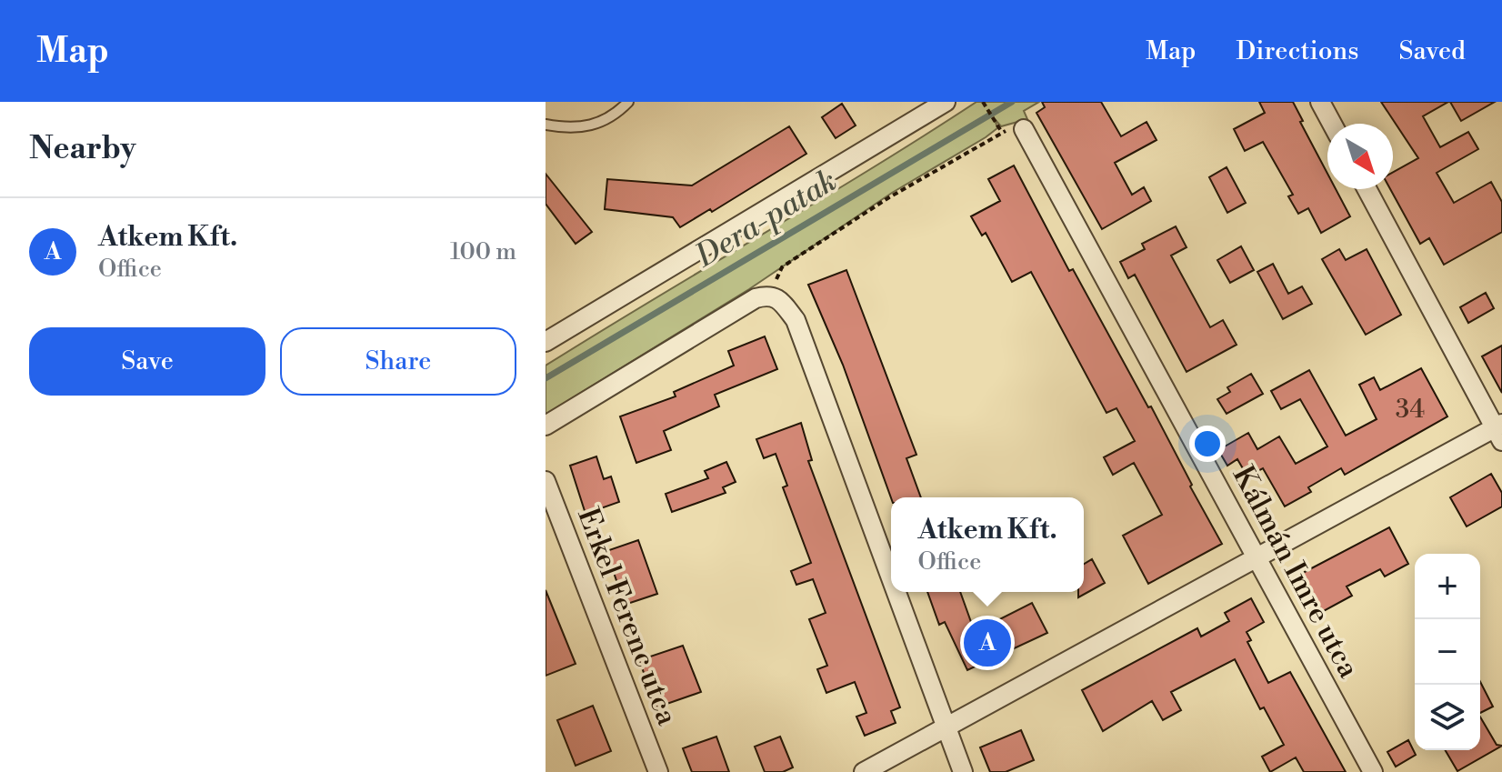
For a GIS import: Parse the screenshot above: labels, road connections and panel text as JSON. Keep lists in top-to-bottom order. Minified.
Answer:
{"streets":{"street":["Kálmán Imre utca","Erkel Ferenc utca"]},"water":["Dera-patak"],"house_numbers":["34"],"north":"bottom right","page":{"header":"Map","nav":["Map","Directions","Saved"],"heading":"Nearby","list":[{"mark":"A","name":"Atkem Kft.","note":"Office","value":"100 m"}],"buttons":["Save","Share"],"popup":["Atkem Kft.","Office"],"map_buttons":["+","−"],"pins":"A"}}
